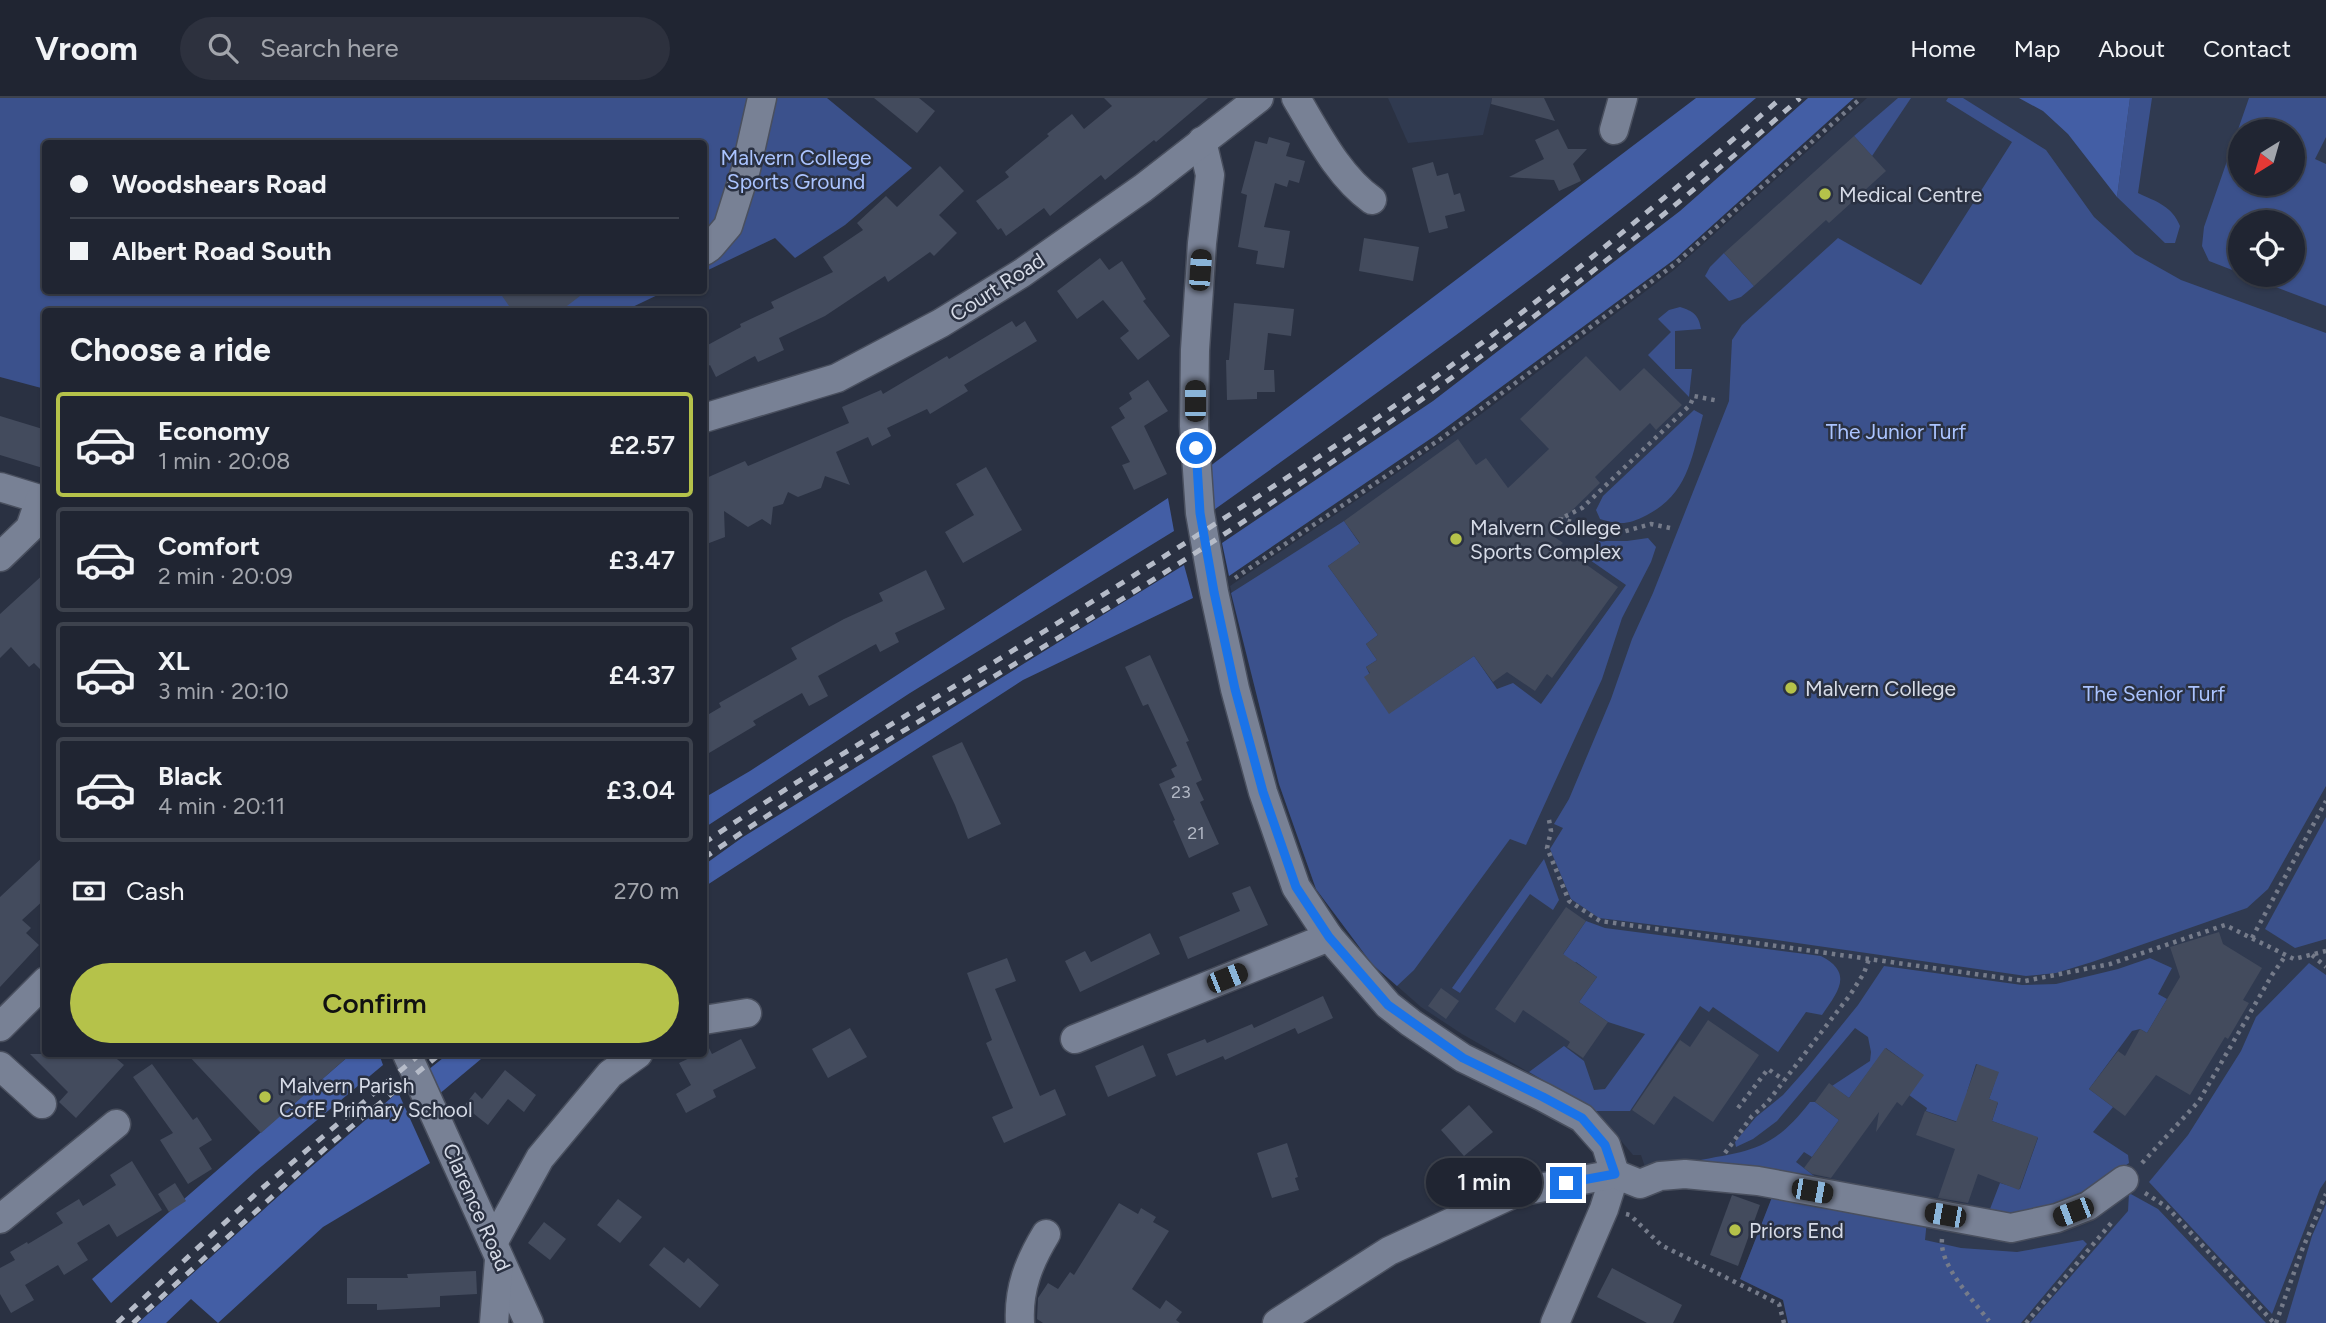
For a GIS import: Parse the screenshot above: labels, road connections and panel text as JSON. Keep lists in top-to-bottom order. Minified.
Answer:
{"streets":{"street":["Court Road","Clarence Road"]},"parks":["Malvern College Sports Ground","The Junior Turf","The Senior Turf"],"places":["Medical Centre","Malvern College Sports Complex","Malvern College","Malvern Parish CofE Primary School","Priors End"],"house_numbers":["23","21"],"north":"bottom left","page":{"header":"Vroom","search":"Search here","nav":["Home","Map","About","Contact"],"banner":["Woodshears Road","Albert Road South"],"heading":"Choose a ride","list":[{"name":"Economy","note":"1 min · 20:08","value":"£2.57"},{"name":"Comfort","note":"2 min · 20:09","value":"£3.47"},{"name":"XL","note":"3 min · 20:10","value":"£4.37"},{"name":"Black","note":"4 min · 20:11","value":"£3.04"}],"pay":["Cash","270 m"],"buttons":"Confirm","bubble":"1 min"}}
